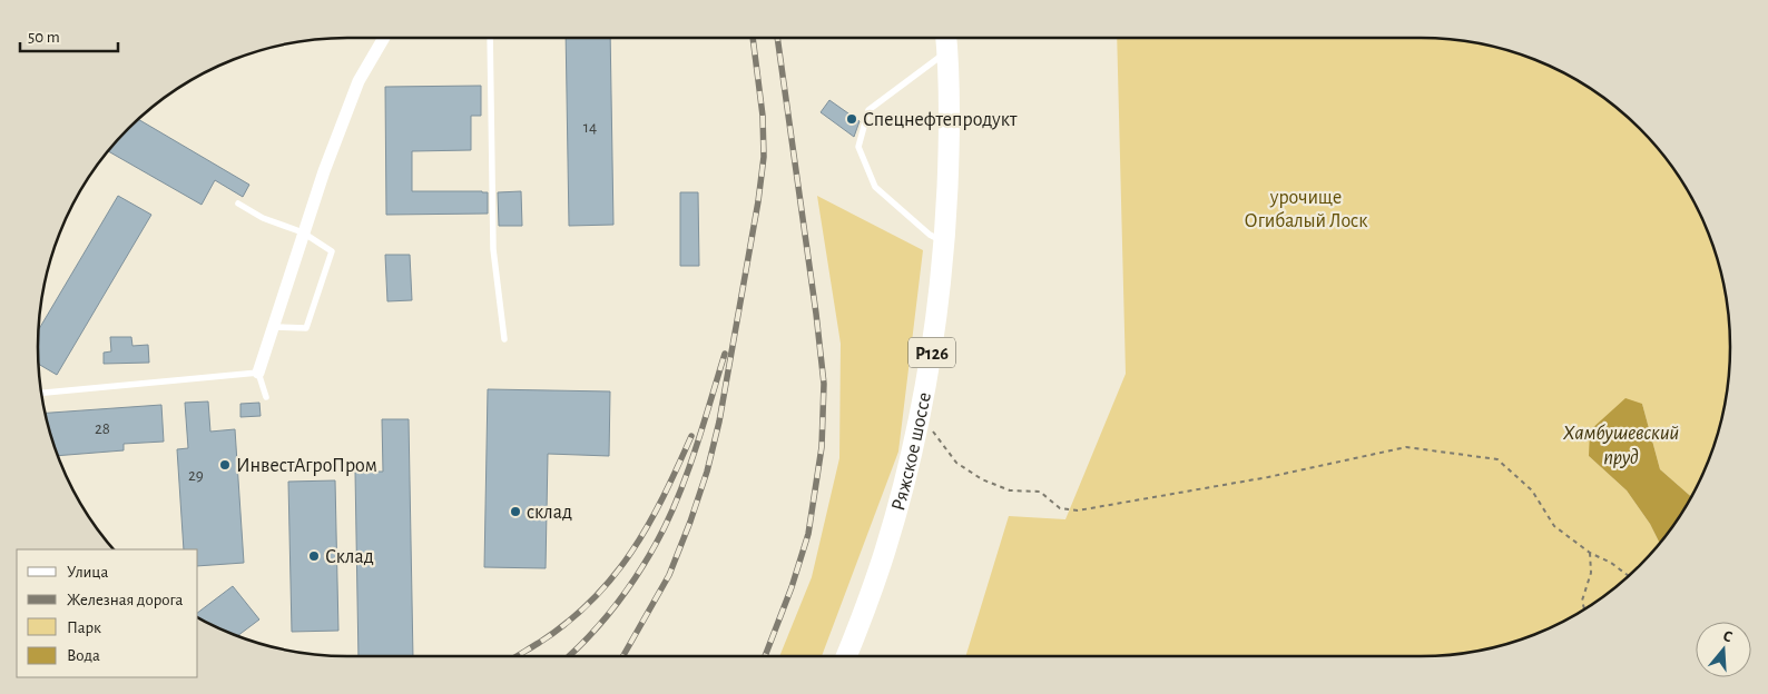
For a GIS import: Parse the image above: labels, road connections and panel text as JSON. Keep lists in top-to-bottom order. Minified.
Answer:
{"streets":{"main road":["Р126","Ряжское шоссе"]},"water":["Хамбушевский пруд"],"parks":["урочище Огибалый Лоск"],"places":["Спецнефтепродукт","ИнвестАгроПром","склад","Склад"],"house_numbers":["14","28","29"],"legend":["Улица","Железная дорога","Парк","Вода"],"scale_bar":"50 m","north":"top"}
